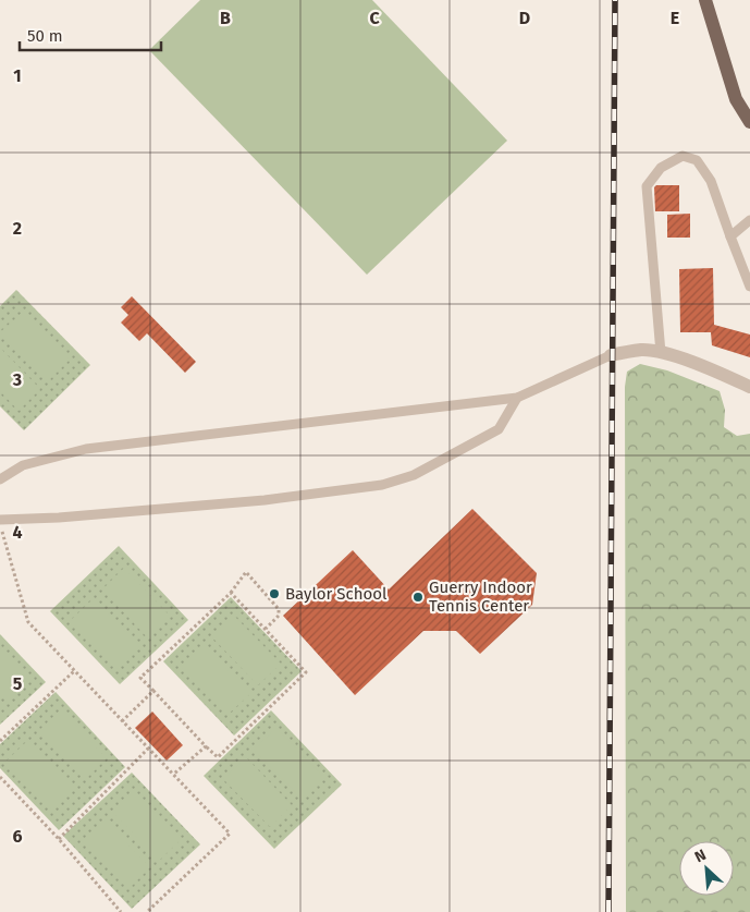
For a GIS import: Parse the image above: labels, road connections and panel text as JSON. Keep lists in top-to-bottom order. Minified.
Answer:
{"places":["Baylor School","Guerry Indoor Tennis Center"],"scale_bar":"50 m","north":"top left","grid":{"columns":["B","C","D","E"],"rows":["1","2","3","4","5","6"]}}
